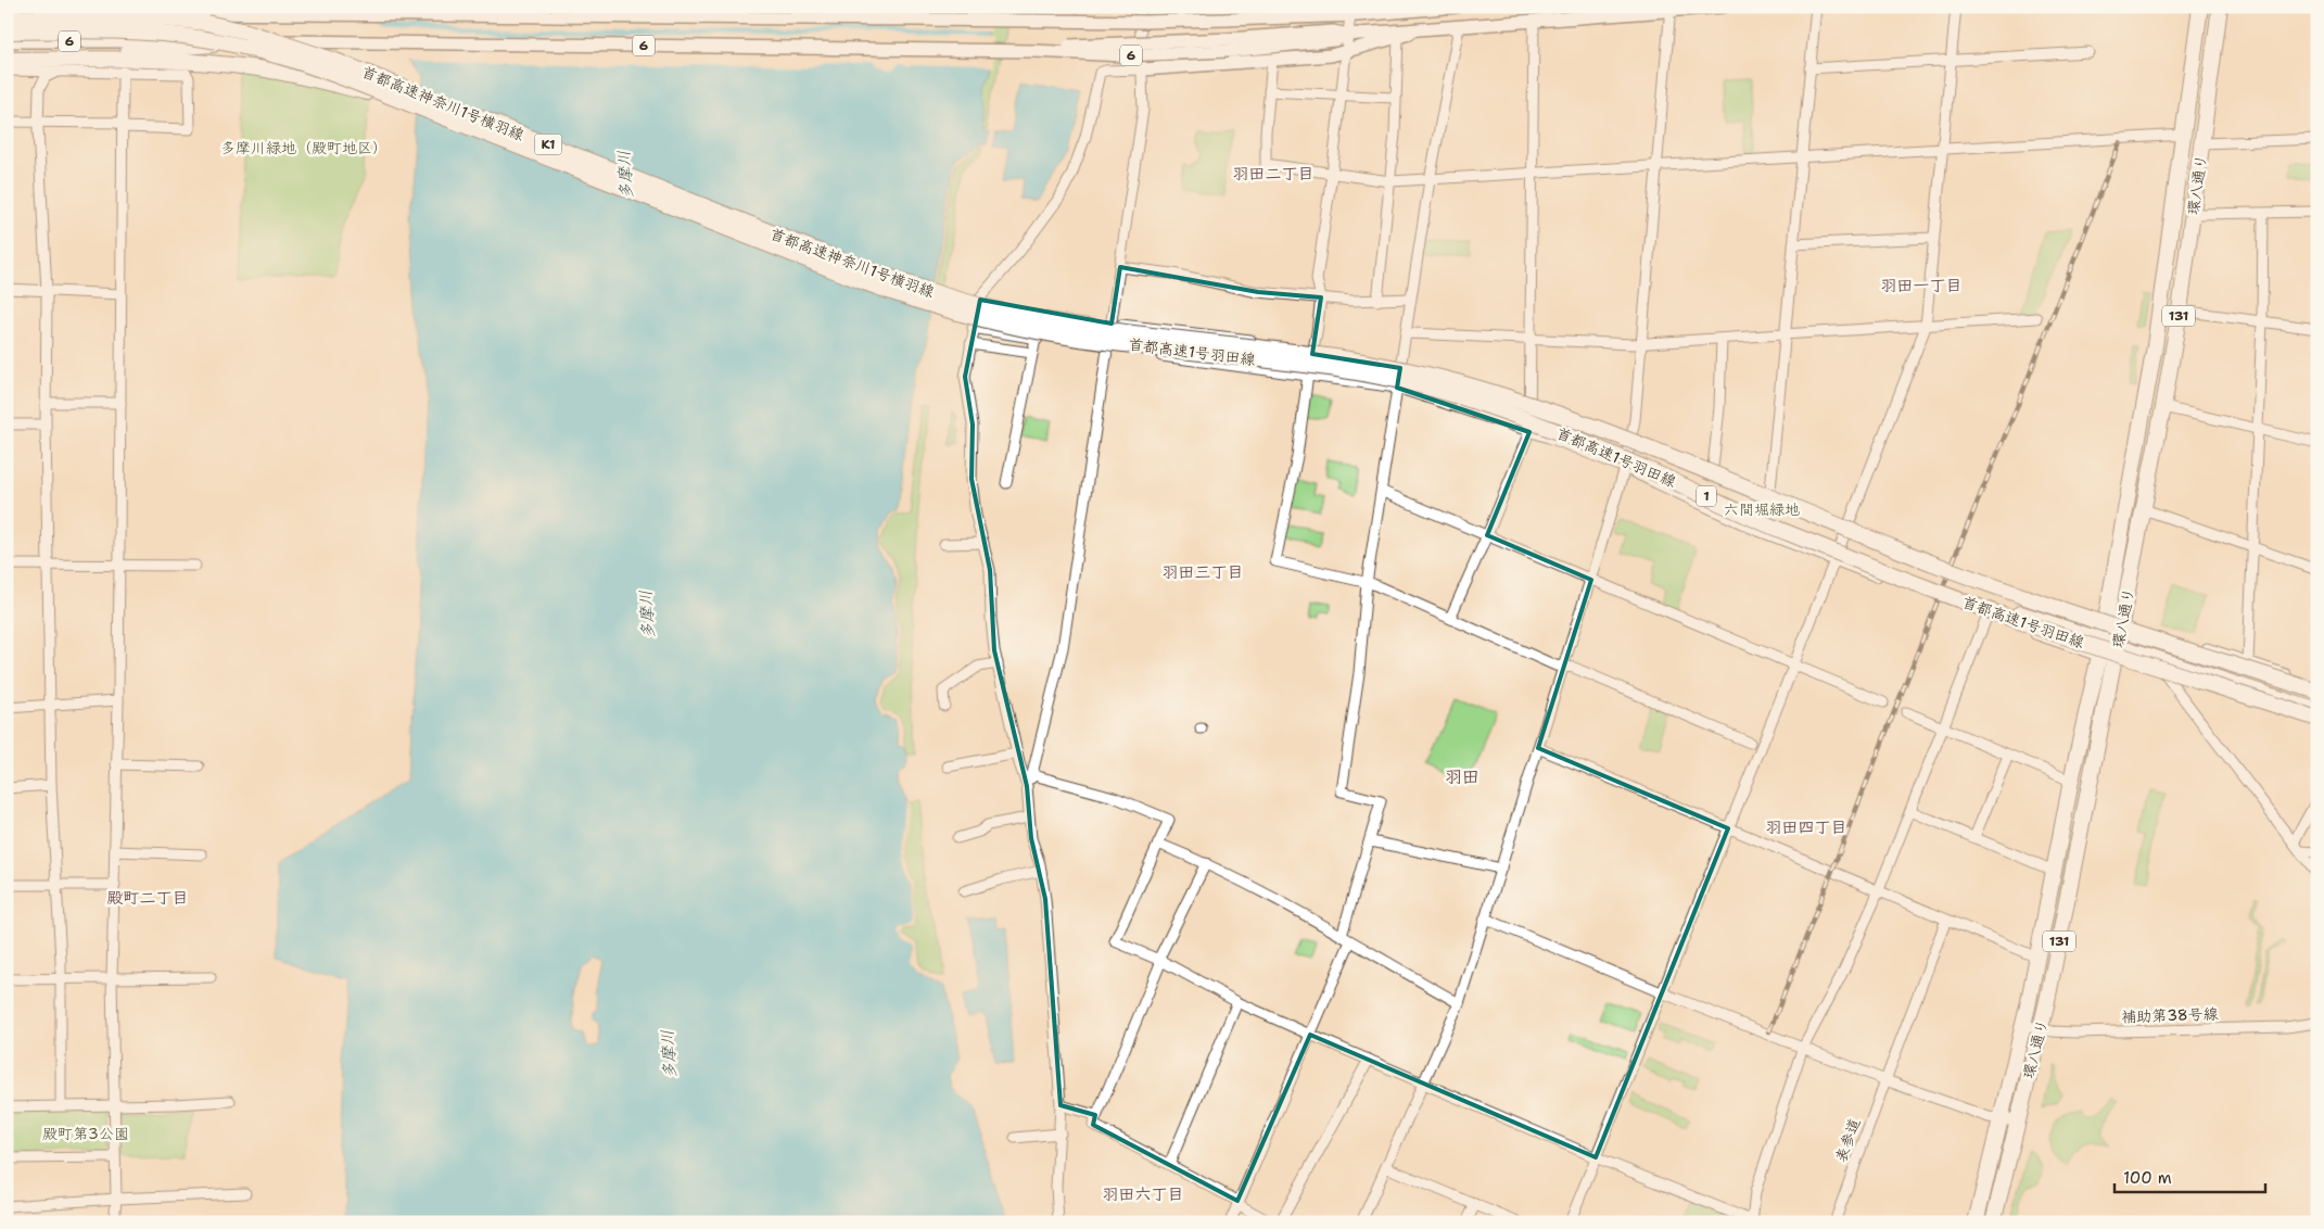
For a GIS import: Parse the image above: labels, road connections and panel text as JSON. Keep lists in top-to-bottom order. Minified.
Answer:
{"streets":{"highway":["首都高速神奈川1号横羽線","K1","環八通り","131","首都高速1号羽田線","1"],"main road":["6"],"street":["補助第38号線","表参道"]},"crossings":[["6","首都高速神奈川1号横羽線"],["首都高速神奈川1号横羽線","首都高速1号羽田線"],["環八通り","補助第38号線"]],"districts":["羽田二丁目","羽田一丁目","羽田三丁目","羽田","羽田四丁目","殿町二丁目","羽田六丁目"],"water":["多摩川"],"parks":["多摩川緑地（殿町地区）","六間堀緑地","殿町第3公園"],"scale_bar":"100 m"}
